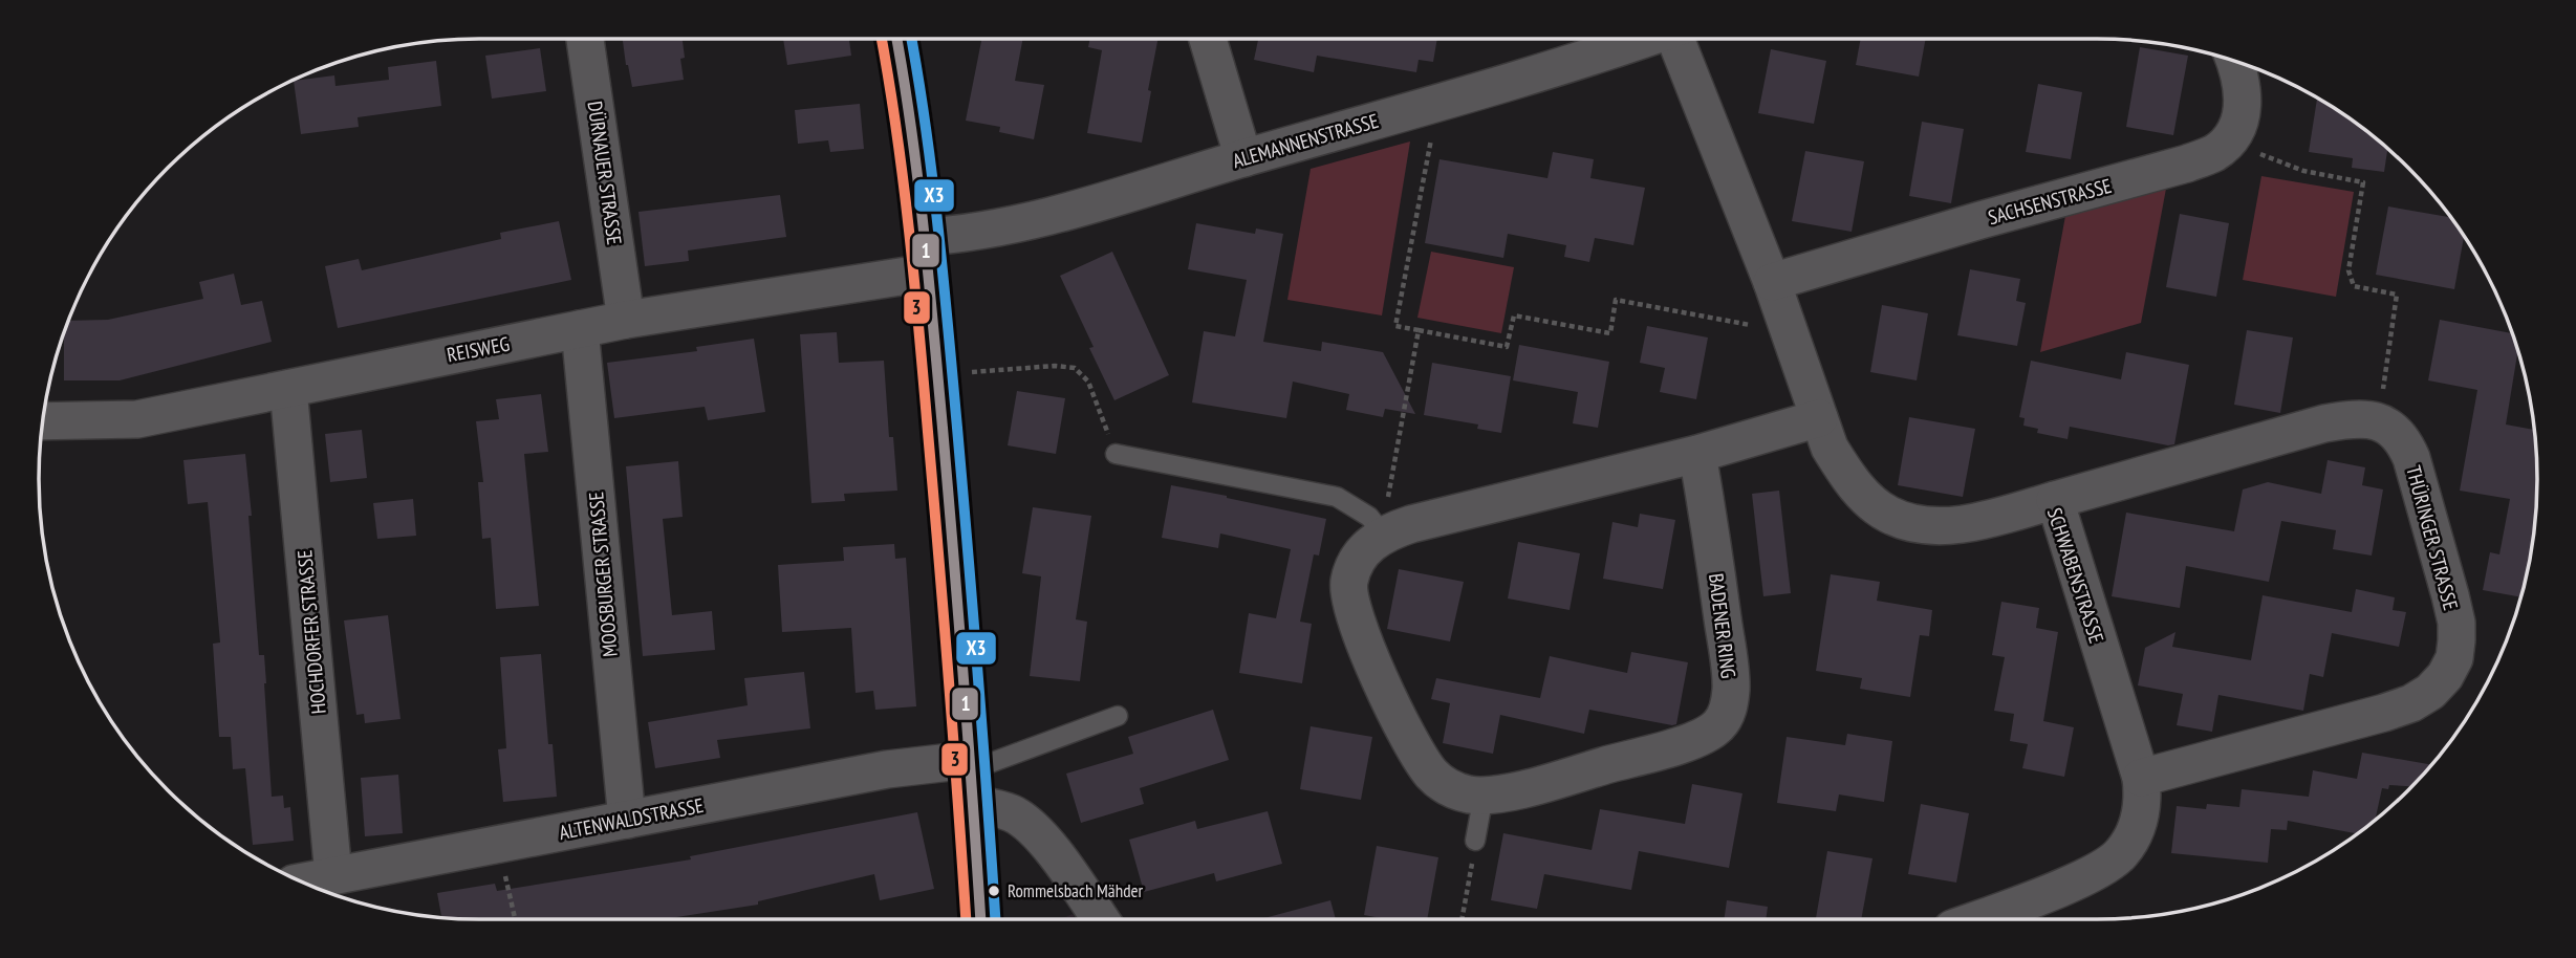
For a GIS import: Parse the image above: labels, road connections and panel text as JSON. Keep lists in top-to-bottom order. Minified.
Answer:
{"streets":{"street":["ALEMANNENSTRASSE","DÜRNAUER STRASSE","SACHSENSTRASSE","REISWEG","THÜRINGER STRASSE","MOOSBURGER STRASSE","SCHWABENSTRASSE","BADENER RING","HOCHDORFER STRASSE","ALTENWALDSTRASSE"]},"crossings":[["ALEMANNENSTRASSE","REISWEG"],["DÜRNAUER STRASSE","REISWEG"],["SACHSENSTRASSE","SCHWABENSTRASSE"],["REISWEG","MOOSBURGER STRASSE"],["REISWEG","HOCHDORFER STRASSE"],["THÜRINGER STRASSE","SCHWABENSTRASSE"],["MOOSBURGER STRASSE","ALTENWALDSTRASSE"],["HOCHDORFER STRASSE","ALTENWALDSTRASSE"]],"places":["Rommelsbach Mähder"],"lines":["transit line 1","transit line 3","transit line X3"]}
